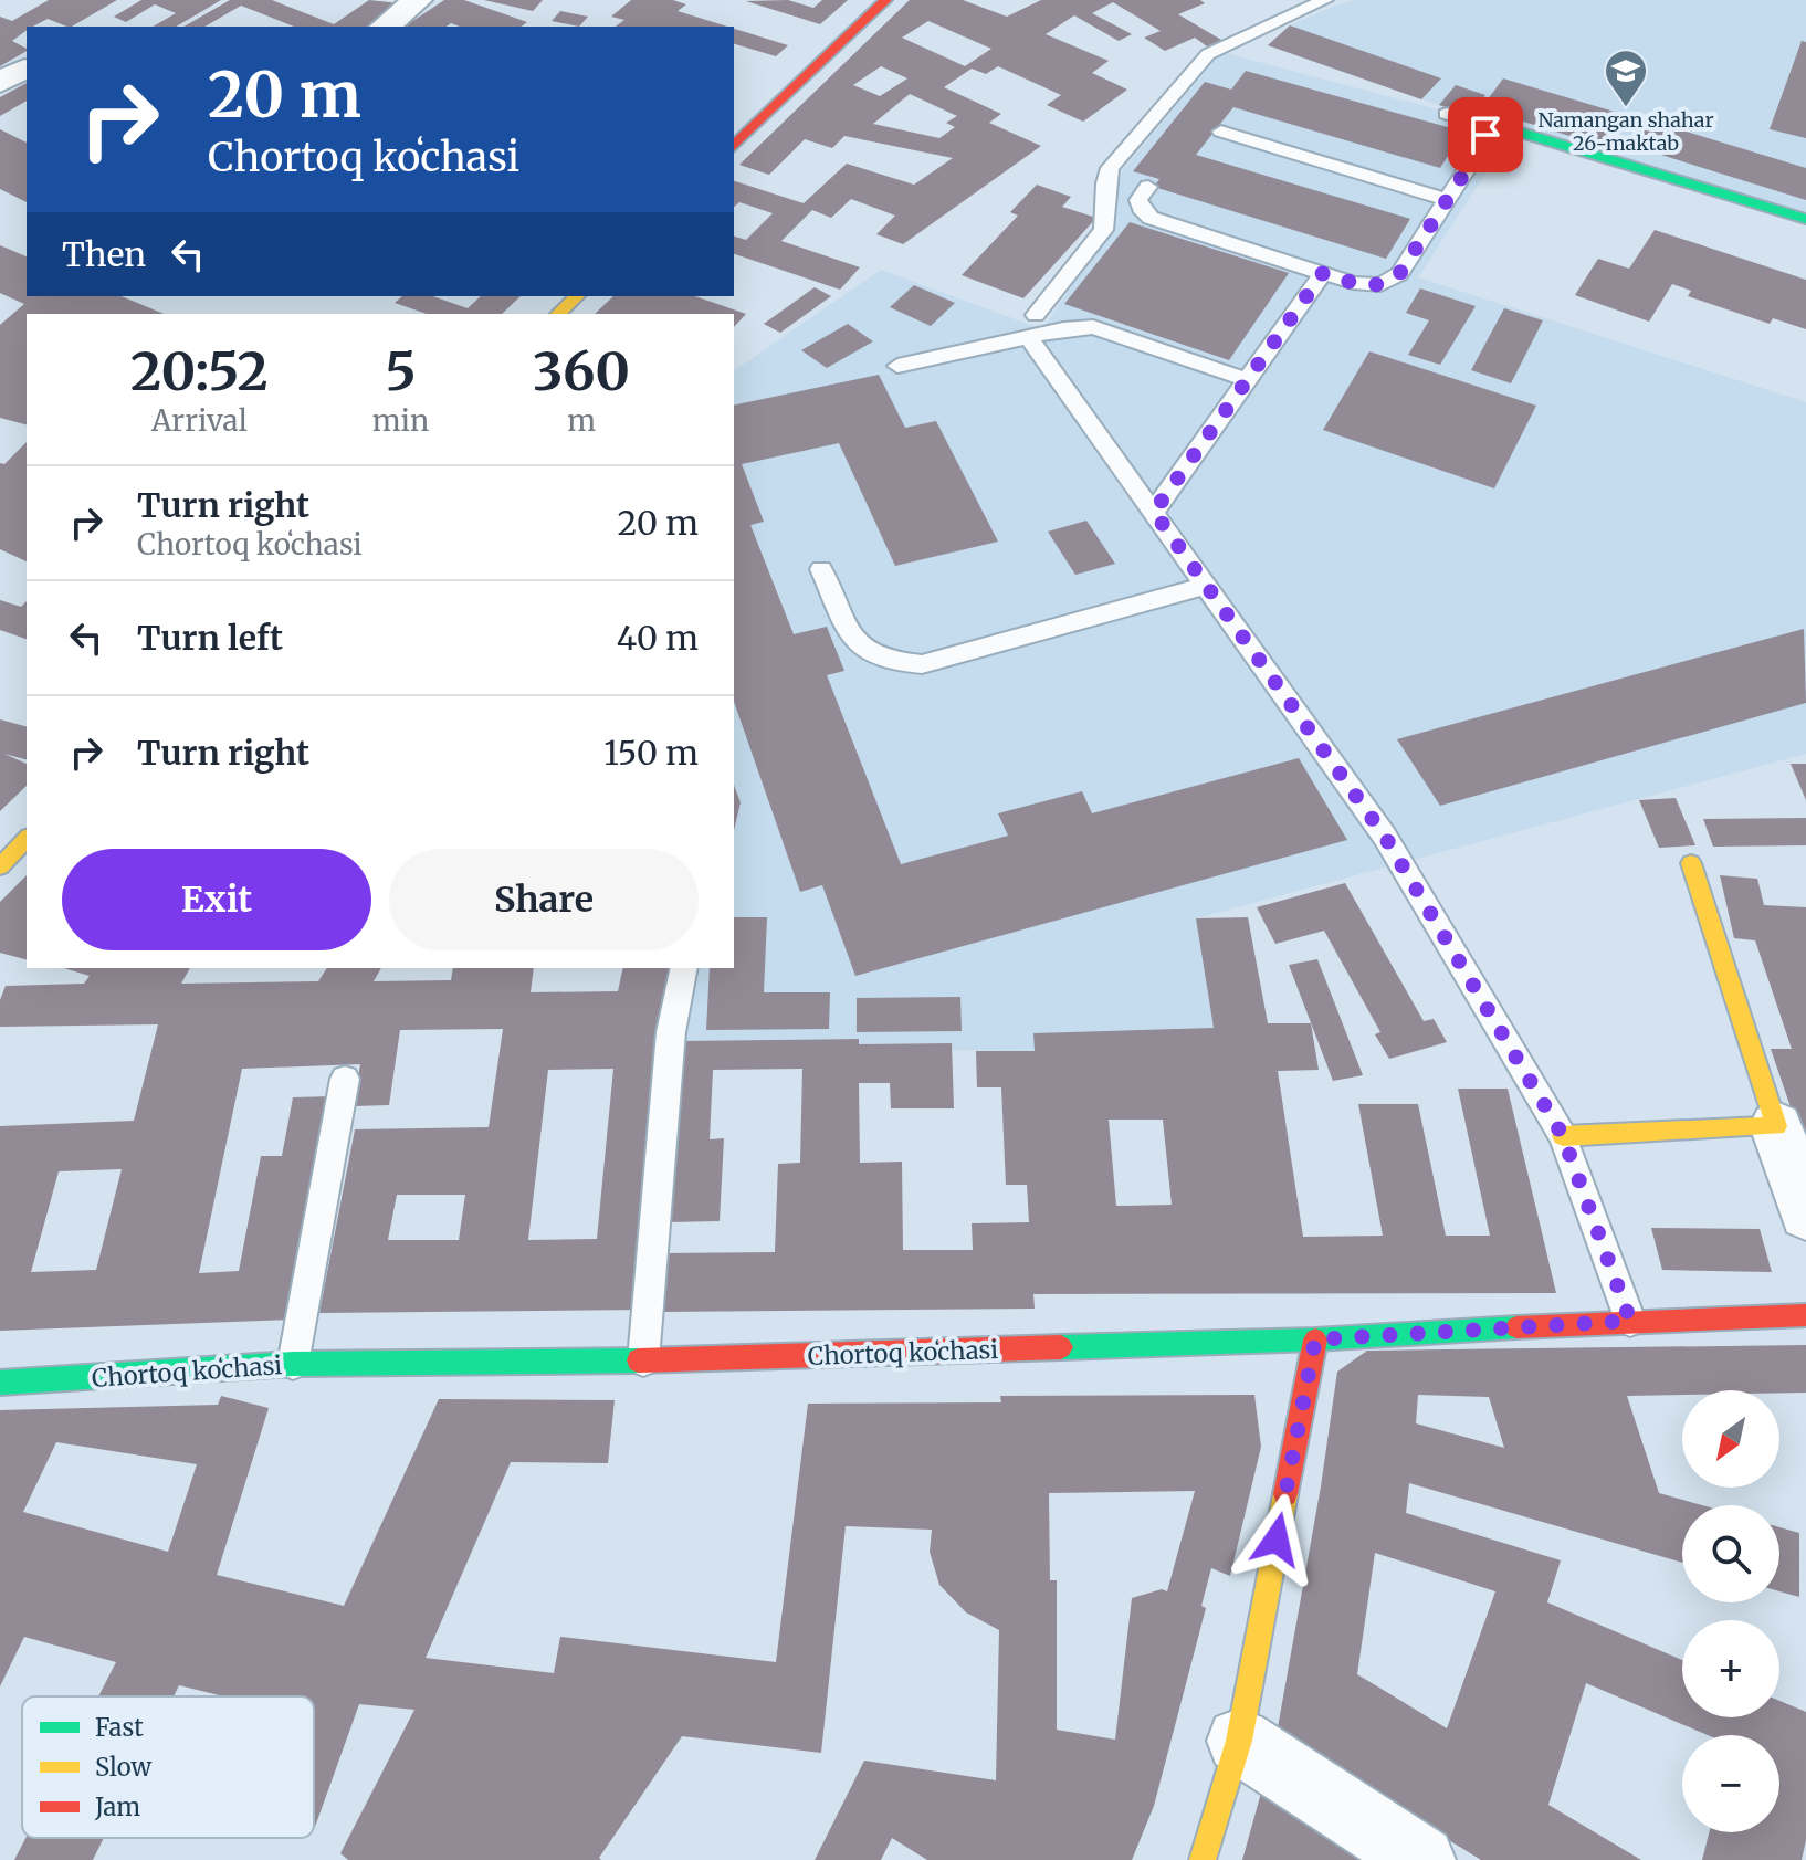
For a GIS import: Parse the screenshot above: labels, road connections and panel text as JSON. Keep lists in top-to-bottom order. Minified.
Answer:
{"streets":{"main road":["Chortoq koʻchasi"]},"places":{"school or university":["Namangan shahar 26-maktab"]},"legend":["Fast","Slow","Jam"],"north":"bottom left","page":{"turn":["20 m","Chortoq koʻchasi"],"then":"Then","eta":["20:52","Arrival","5","min","360","m"],"list":[{"name":"Turn right","note":"Chortoq koʻchasi","value":"20 m"},{"name":"Turn left","value":"40 m"},{"name":"Turn right","value":"150 m"}],"buttons":["Exit","Share"],"map_buttons":["+","−"]}}
